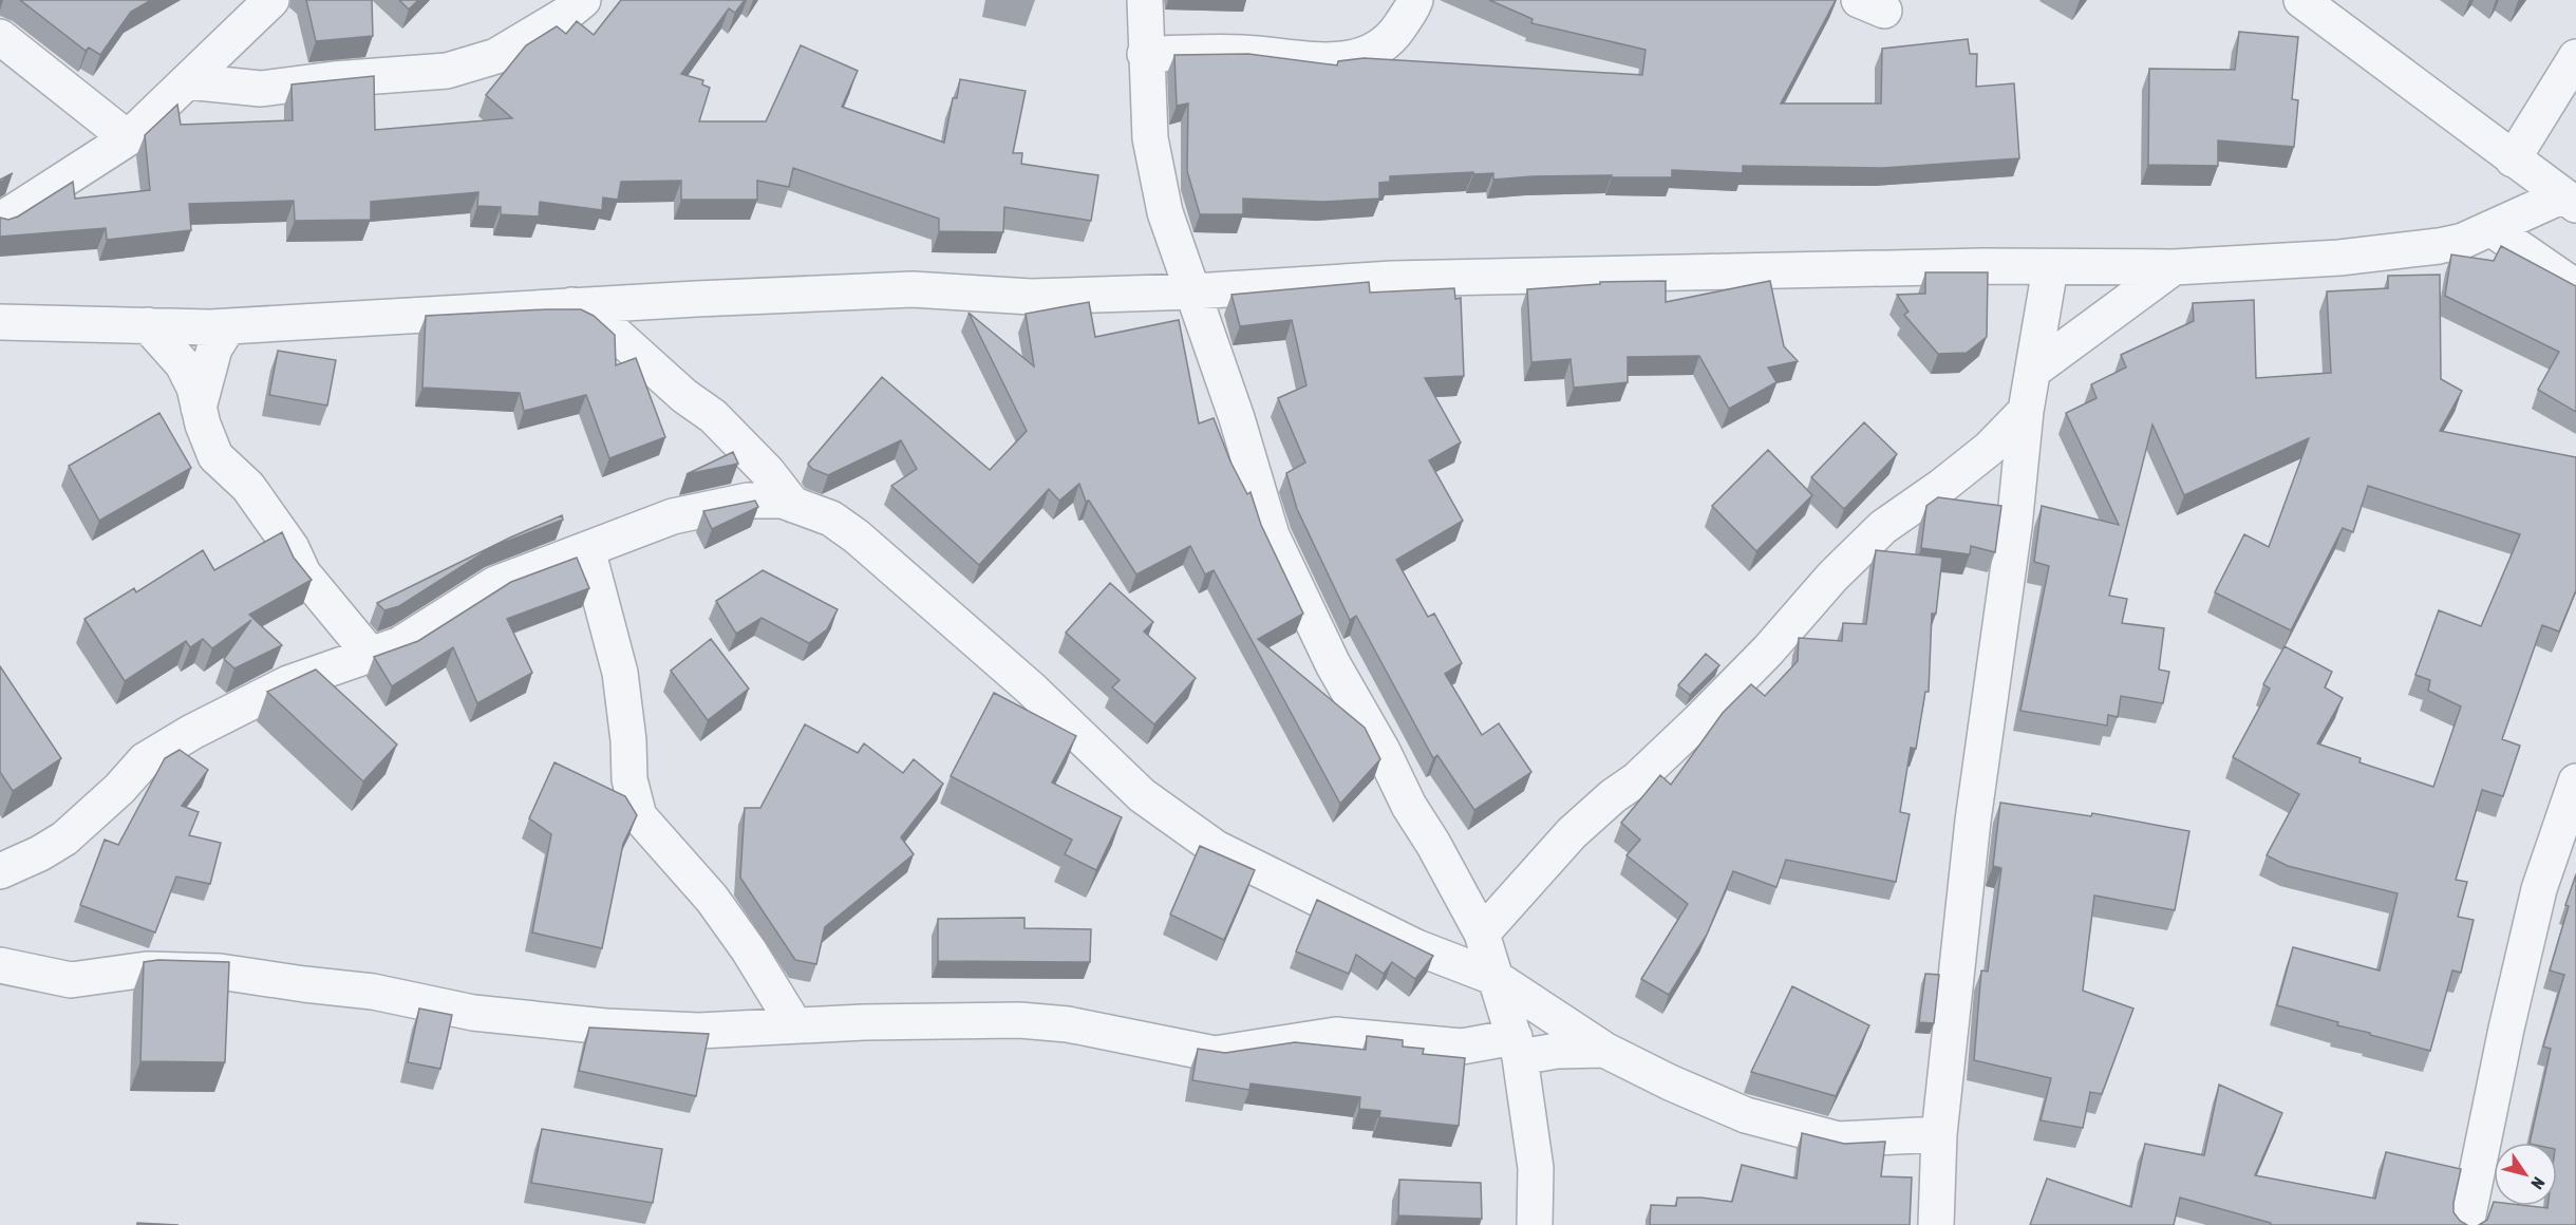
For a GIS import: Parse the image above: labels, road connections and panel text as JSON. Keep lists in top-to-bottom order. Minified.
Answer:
{"north":"bottom right"}
